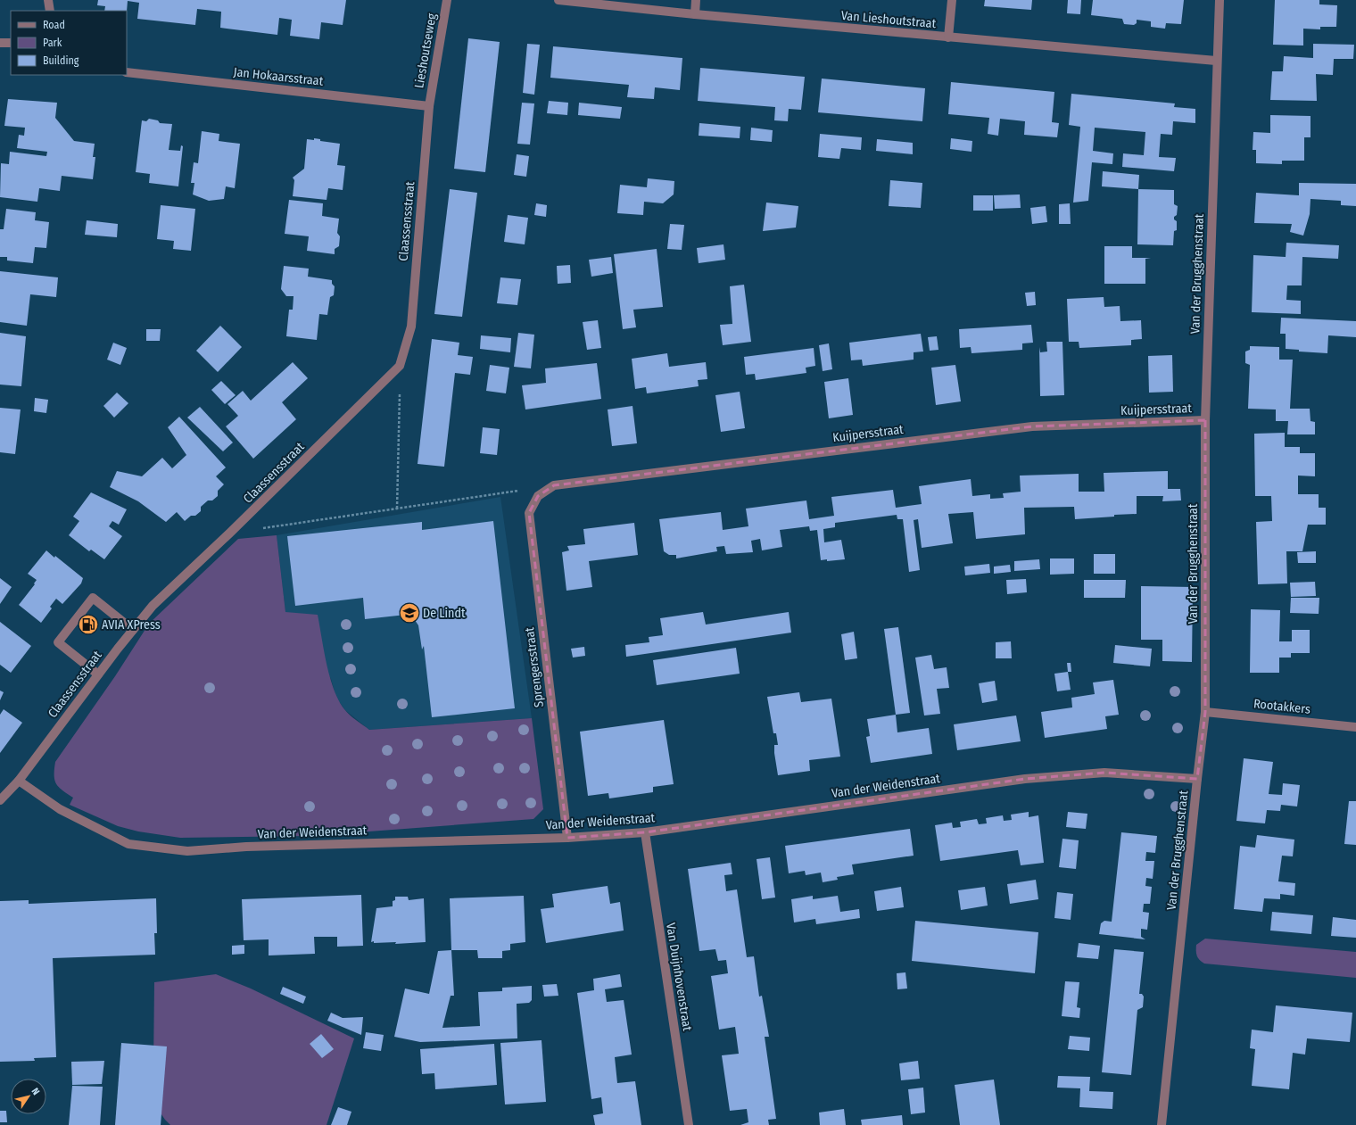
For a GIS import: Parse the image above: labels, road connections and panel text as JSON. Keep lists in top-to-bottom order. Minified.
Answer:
{"streets":{"street":["Van Lieshoutstraat","Lieshoutseweg","Jan Hokaarsstraat","Claassensstraat","Van der Brugghenstraat","Kuijpersstraat","Sprengersstraat","Rootakkers","Van der Weidenstraat","Van Duijnhovenstraat"]},"crossings":[["Van Lieshoutstraat","Van der Brugghenstraat"],["Lieshoutseweg","Jan Hokaarsstraat"],["Lieshoutseweg","Claassensstraat"],["Jan Hokaarsstraat","Claassensstraat"],["Claassensstraat","Van der Weidenstraat"],["Van der Brugghenstraat","Kuijpersstraat"],["Van der Brugghenstraat","Rootakkers"],["Van der Brugghenstraat","Van der Weidenstraat"],["Kuijpersstraat","Sprengersstraat"],["Sprengersstraat","Van der Weidenstraat"],["Van der Weidenstraat","Van Duijnhovenstraat"]],"places":{"school or university":["De Lindt"],"fuel station":["AVIA XPress"]},"legend":["Road","Park","Building"],"north":"top right"}
